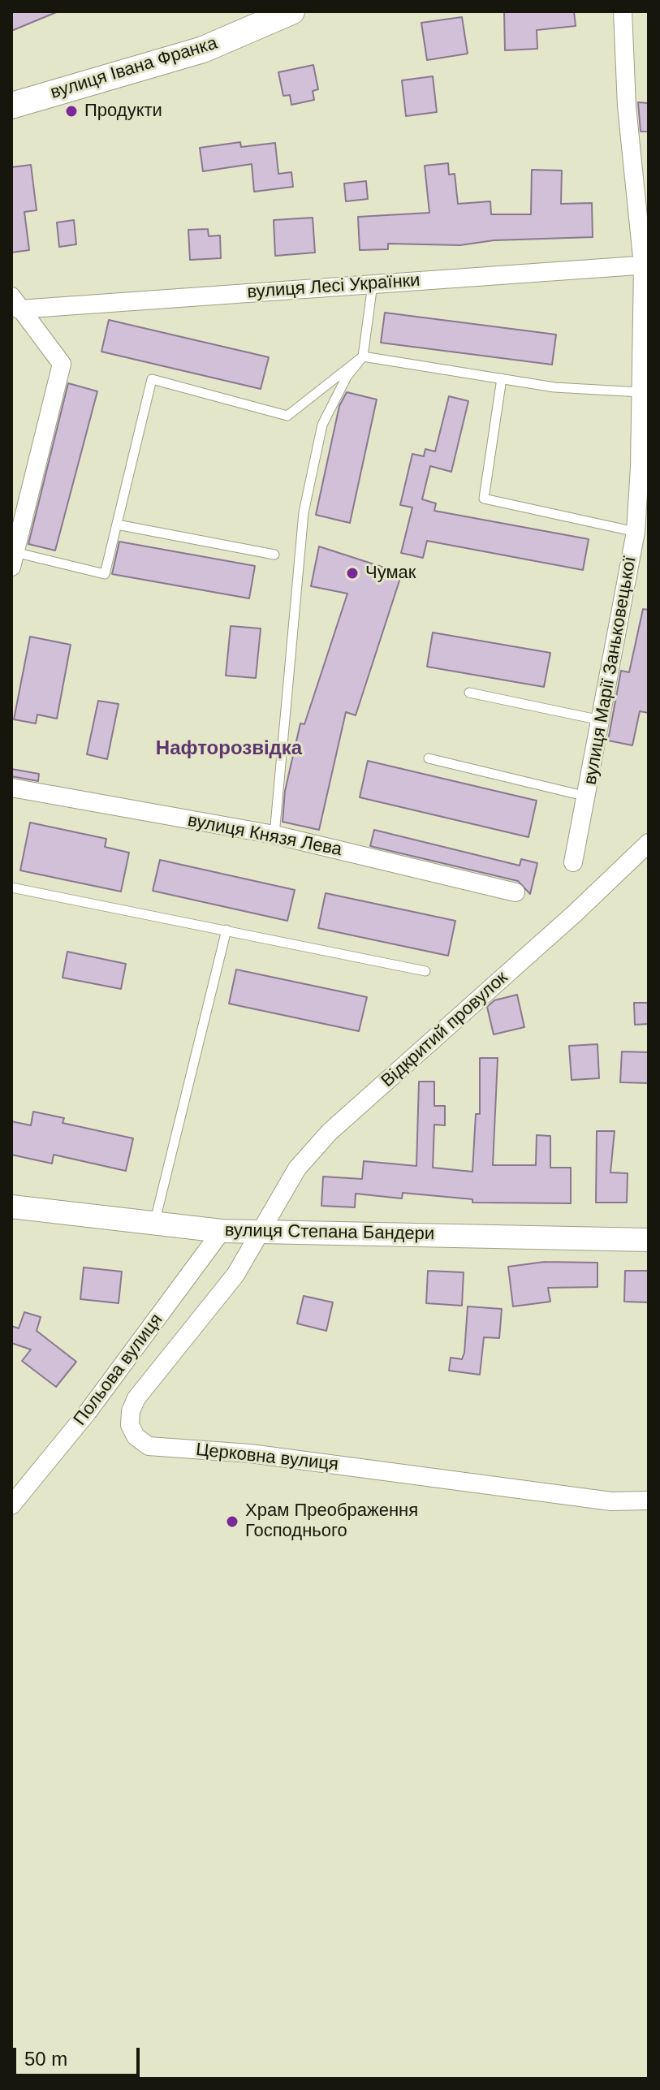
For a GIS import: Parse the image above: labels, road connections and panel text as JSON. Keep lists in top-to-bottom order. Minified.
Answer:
{"streets":{"main road":["вулиця Івана Франка"],"street":["вулиця Лесі Українки","вулиця Марії Заньковецької","вулиця Князя Лева","Відкритий провулок","вулиця Степана Бандери","Польова вулиця","Церковна вулиця"]},"crossings":[["вулиця Лесі Українки","вулиця Марії Заньковецької"],["Відкритий провулок","вулиця Степана Бандери"],["Відкритий провулок","Церковна вулиця"],["вулиця Степана Бандери","Польова вулиця"],["вулиця Степана Бандери","Церковна вулиця"]],"districts":["Нафторозвідка"],"places":["Продукти","Чумак","Храм Преображення Господнього"],"scale_bar":"50 m"}
